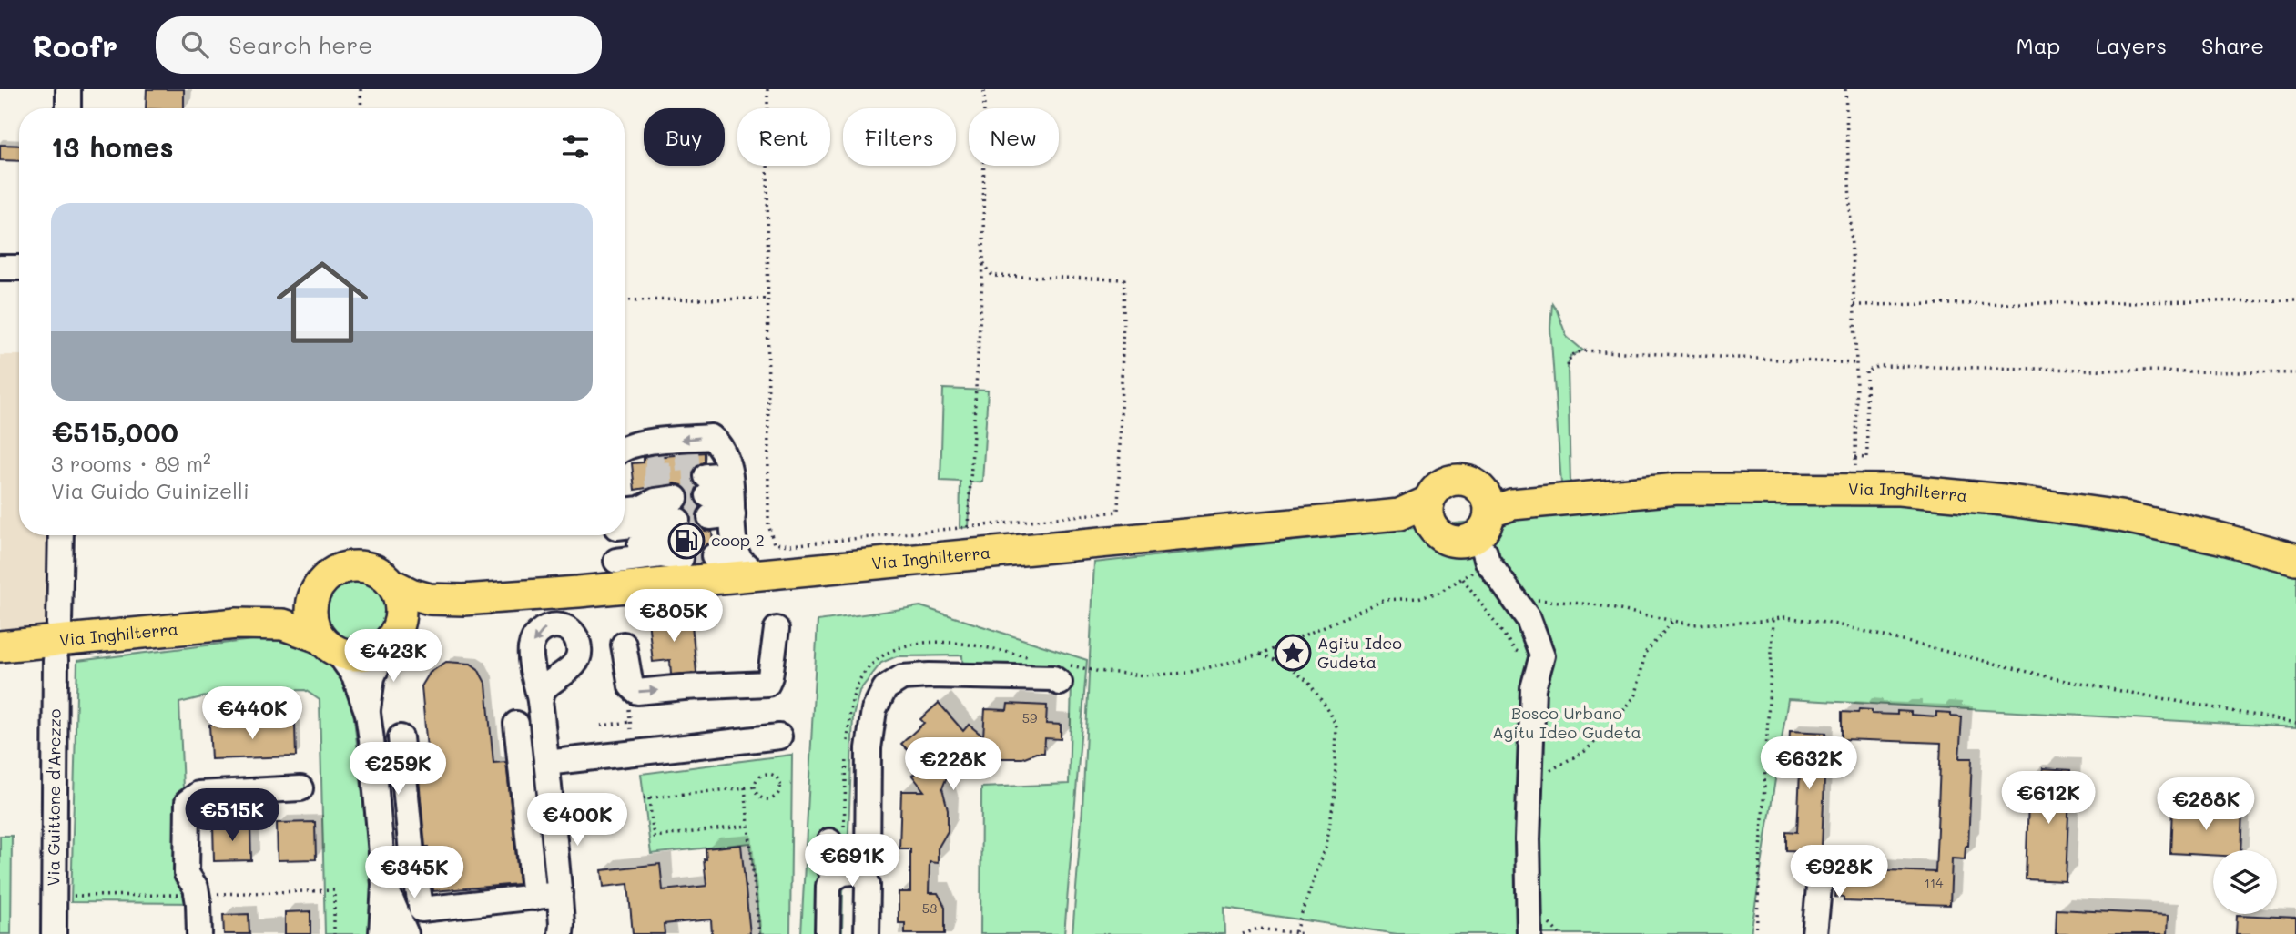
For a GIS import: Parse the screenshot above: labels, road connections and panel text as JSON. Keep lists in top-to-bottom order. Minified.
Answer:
{"streets":{"main road":["Via Inghilterra"],"street":["Via Guittone d'Arezzo"]},"parks":["Bosco Urbano Agitu Ideo Gudeta"],"places":{"fuel station":["coop 2"],"place":["Agitu Ideo Gudeta"]},"house_numbers":["59","114","53"],"page":{"header":"Roofr","search":"Search here","nav":["Map","Layers","Share"],"chip":["Buy","Rent","Filters","New"],"heading":"13 homes","list":[{"name":"€515,000","note":"3 rooms · 89 m² · Via Guido Guinizelli"}],"price":["€805K","€423K","€440K","€632K","€228K","€259K","€612K","€288K","€515K","€400K","€691K","€928K","€345K"]}}
